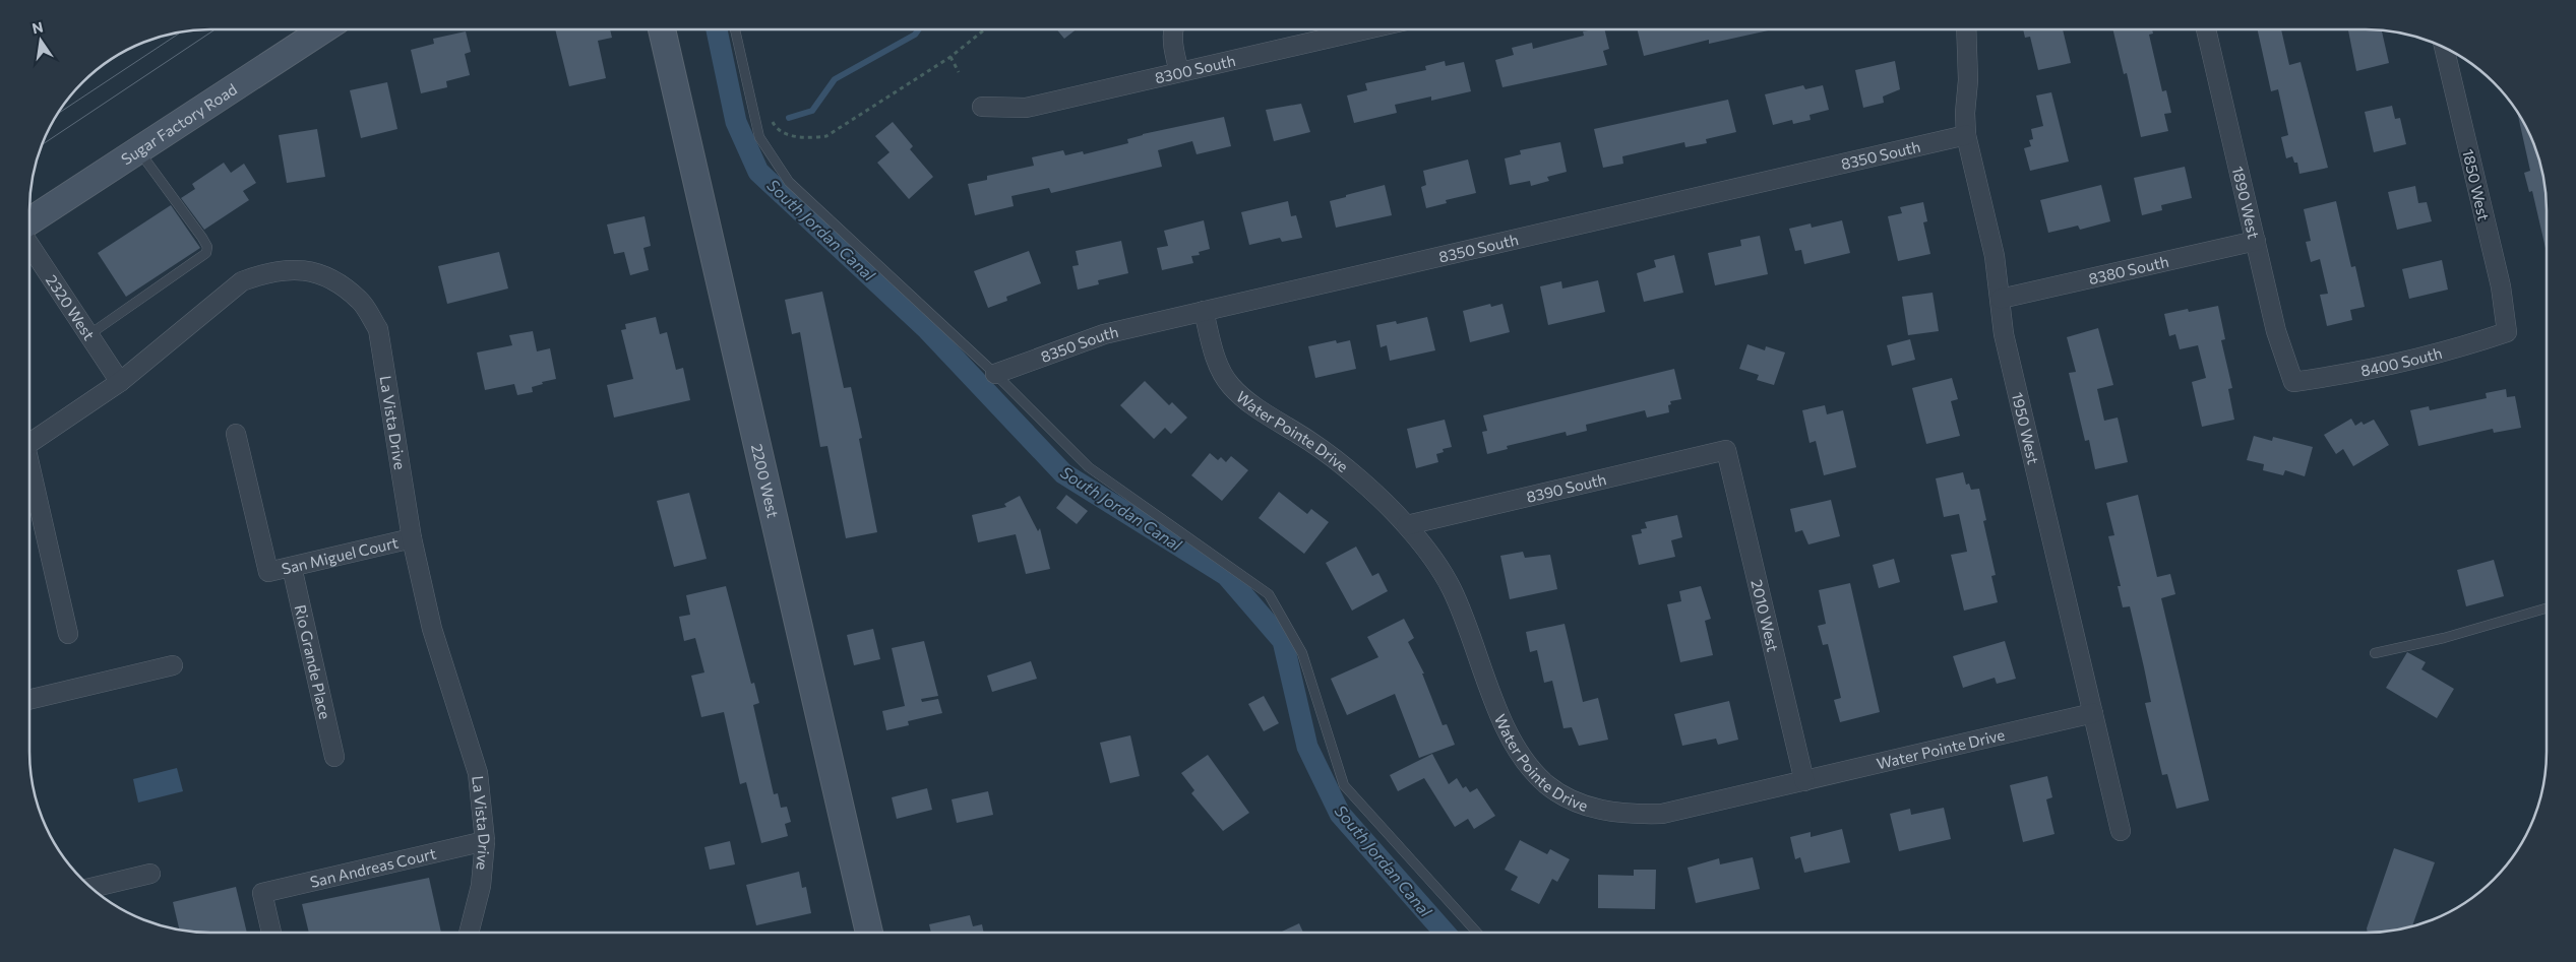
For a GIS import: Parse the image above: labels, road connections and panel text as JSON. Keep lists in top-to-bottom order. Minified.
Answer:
{"streets":{"street":["8300 South","Sugar Factory Road","8350 South","1850 West","1890 West","8380 South","2320 West","8400 South","La Vista Drive","1950 West","Water Pointe Drive","2200 West","8390 South","San Miguel Court","2010 West","Rio Grande Place","San Andreas Court"]},"crossings":[["8350 South","1950 West"],["8350 South","Water Pointe Drive"],["1850 West","8400 South"],["1890 West","8380 South"],["1890 West","8400 South"],["8380 South","1950 West"],["2320 West","La Vista Drive"],["La Vista Drive","San Miguel Court"],["La Vista Drive","San Andreas Court"],["1950 West","Water Pointe Drive"],["Water Pointe Drive","8390 South"],["Water Pointe Drive","2010 West"],["8390 South","2010 West"],["San Miguel Court","Rio Grande Place"]],"water":["South Jordan Canal"],"north":"top"}
